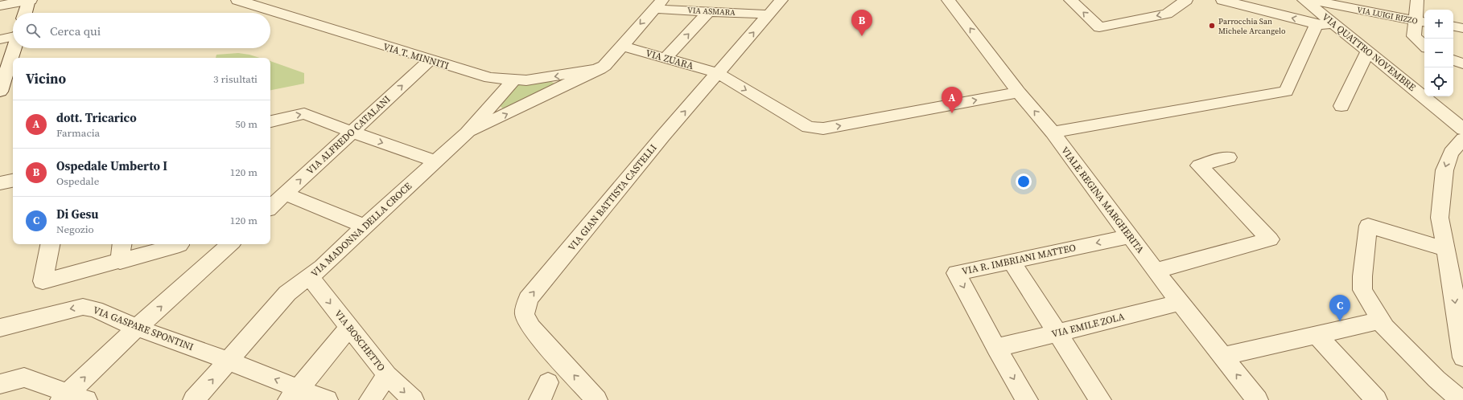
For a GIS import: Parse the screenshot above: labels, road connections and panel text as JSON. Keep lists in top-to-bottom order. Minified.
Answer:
{"streets":{"street":["VIA ASMARA","VIA LUIGI RIZZO","VIA QUATTRO NOVEMBRE","VIA T. MINNITI","VIA ZUARA","VIA ALFREDO CATALANI","VIA GIAN BATTISTA CASTELLI","VIALE REGINA MARGHERITA","VIA MADONNA DELLA CROCE","VIA R. IMBRIANI MATTEO","VIA EMILE ZOLA","VIA GASPARE SPONTINI","VIA BOSCHETTO"]},"crossings":[["VIA ASMARA","VIA GIAN BATTISTA CASTELLI"],["VIA ASMARA","VIA MADONNA DELLA CROCE"],["VIA T. MINNITI","VIA ALFREDO CATALANI"],["VIA T. MINNITI","VIA MADONNA DELLA CROCE"],["VIA ZUARA","VIA GIAN BATTISTA CASTELLI"],["VIA ZUARA","VIALE REGINA MARGHERITA"],["VIA ZUARA","VIA MADONNA DELLA CROCE"],["VIALE REGINA MARGHERITA","VIA R. IMBRIANI MATTEO"],["VIALE REGINA MARGHERITA","VIA EMILE ZOLA"],["VIA MADONNA DELLA CROCE","VIA GASPARE SPONTINI"],["VIA MADONNA DELLA CROCE","VIA BOSCHETTO"],["VIA R. IMBRIANI MATTEO","VIA EMILE ZOLA"]],"one_way":["VIA ZUARA","VIA ALFREDO CATALANI","VIA GIAN BATTISTA CASTELLI","VIALE REGINA MARGHERITA","VIA BOSCHETTO"],"places":["Parrocchia San Michele Arcangelo"],"page":{"map_buttons":["+","−"],"pins":["B","A","C"],"search":"Cerca qui","heading":["Vicino","3 risultati"],"list":[{"mark":"A","name":"dott. Tricarico","note":"Farmacia","value":"50 m"},{"mark":"B","name":"Ospedale Umberto I","note":"Ospedale","value":"120 m"},{"mark":"C","name":"Di Gesu","note":"Negozio","value":"120 m"}]}}
